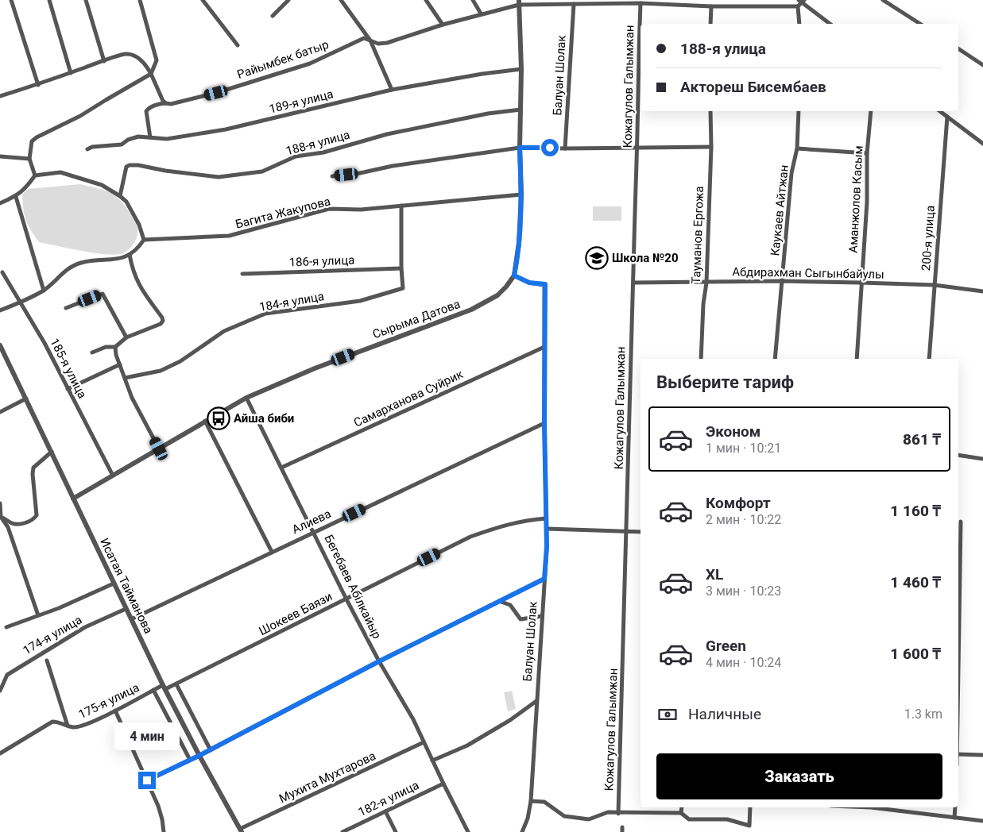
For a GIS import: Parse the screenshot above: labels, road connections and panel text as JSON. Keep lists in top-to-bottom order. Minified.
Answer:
{"streets":{"street":["Райымбек батыр","Балуан Шолак","Кожагулов Галымжан","189-я улица","188-я улица","Аманжолов Касым","Каукаев Айтжан","Багита Жакупова","Тауманов Ергожа","200-я улица","186-я улица","Абдирахман Сыгынбайулы","184-я улица","Сырыма Датова","185-я улица","Самарханова Суйрик","Алиева","Исатая Тайманова","Бегебаев Абілкайыр","Шокеев Баязи","174-я улица","175-я улица","Мухита Мухтарова","182-я улица"]},"crossings":[["Райымбек батыр","Балуан Шолак"],["Райымбек батыр","Кожагулов Галымжан"],["Райымбек батыр","189-я улица"],["Райымбек батыр","Сырыма Датова"],["Балуан Шолак","Сырыма Датова"],["Балуан Шолак","Самарханова Суйрик"],["Балуан Шолак","Алиева"],["Балуан Шолак","Шокеев Баязи"],["Кожагулов Галымжан","Абдирахман Сыгынбайулы"],["189-я улица","Сырыма Датова"],["188-я улица","Сырыма Датова"],["Аманжолов Касым","Абдирахман Сыгынбайулы"],["Каукаев Айтжан","Абдирахман Сыгынбайулы"],["Багита Жакупова","Сырыма Датова"],["Тауманов Ергожа","Абдирахман Сыгынбайулы"],["200-я улица","Абдирахман Сыгынбайулы"],["186-я улица","184-я улица"],["Сырыма Датова","185-я улица"],["Сырыма Датова","Исатая Тайманова"],["Сырыма Датова","Бегебаев Абілкайыр"],["Самарханова Суйрик","Бегебаев Абілкайыр"],["Алиева","Исатая Тайманова"],["Алиева","Бегебаев Абілкайыр"],["Исатая Тайманова","Шокеев Баязи"],["Исатая Тайманова","174-я улица"],["Исатая Тайманова","175-я улица"],["Исатая Тайманова","Мухита Мухтарова"],["Бегебаев Абілкайыр","Шокеев Баязи"],["Бегебаев Абілкайыр","Мухита Мухтарова"],["Бегебаев Абілкайыр","182-я улица"],["Шокеев Баязи","175-я улица"]],"places":{"school or university":["Школа №20"],"bus stop":["Айша биби"]},"page":{"banner":["188-я улица","Актореш Бисембаев"],"heading":"Выберите тариф","list":[{"name":"Эконом","note":"1 мин · 10:21","value":"861 ₸"},{"name":"Комфорт","note":"2 мин · 10:22","value":"1 160 ₸"},{"name":"XL","note":"3 мин · 10:23","value":"1 460 ₸"},{"name":"Green","note":"4 мин · 10:24","value":"1 600 ₸"}],"pay":["Наличные","1.3 km"],"bubble":"4 мин","buttons":"Заказать"}}
